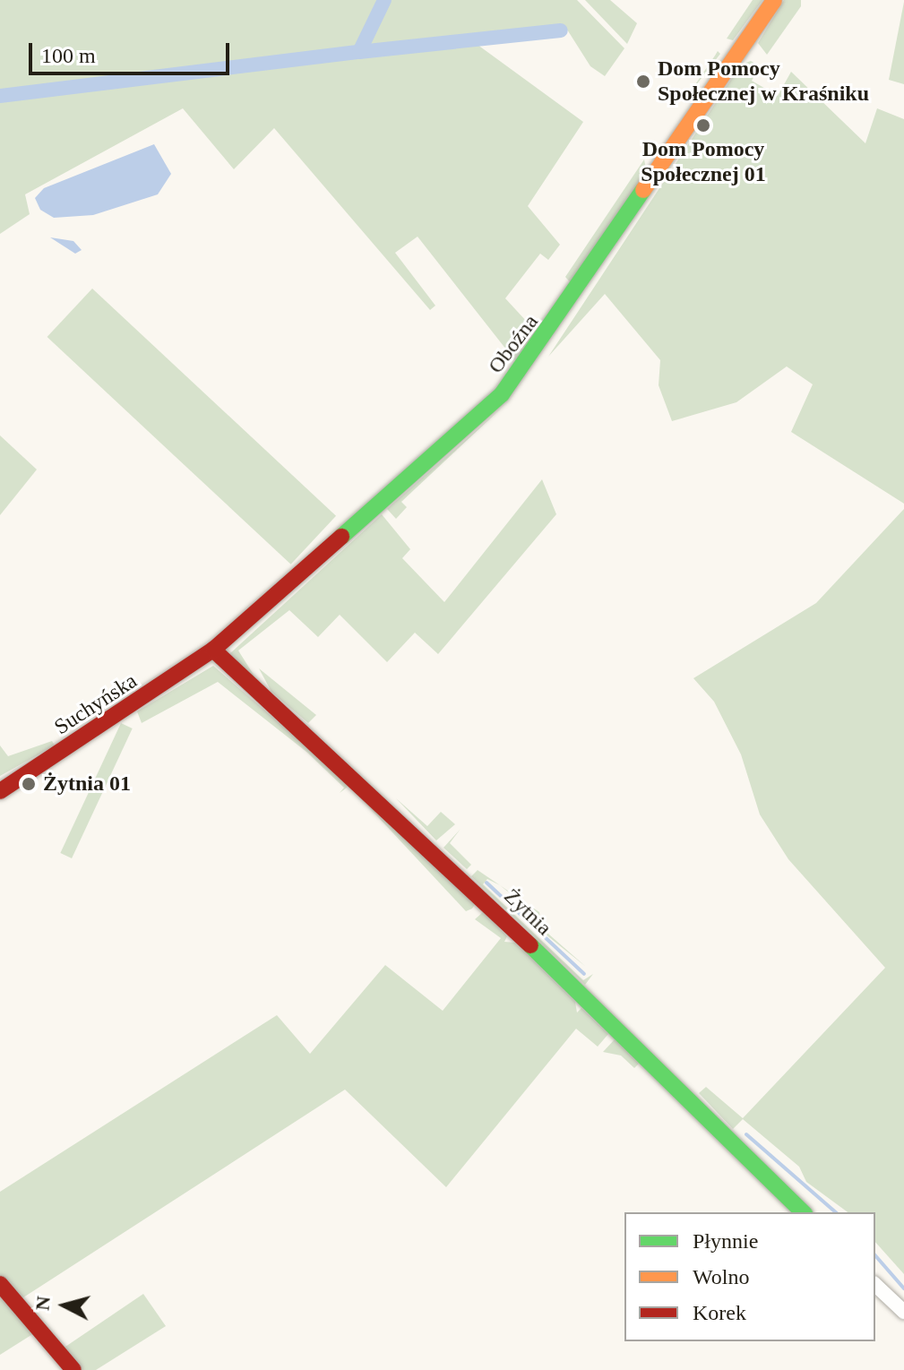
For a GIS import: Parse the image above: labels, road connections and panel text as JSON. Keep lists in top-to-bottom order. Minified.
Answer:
{"streets":{"street":["Oboźna","Suchyńska","Żytnia"]},"crossings":[["Oboźna","Suchyńska"],["Oboźna","Żytnia"],["Suchyńska","Żytnia"]],"places":["Dom Pomocy Społecznej w Kraśniku","Dom Pomocy Społecznej 01","Żytnia 01"],"legend":["Płynnie","Wolno","Korek"],"scale_bar":"100 m","north":"left"}
